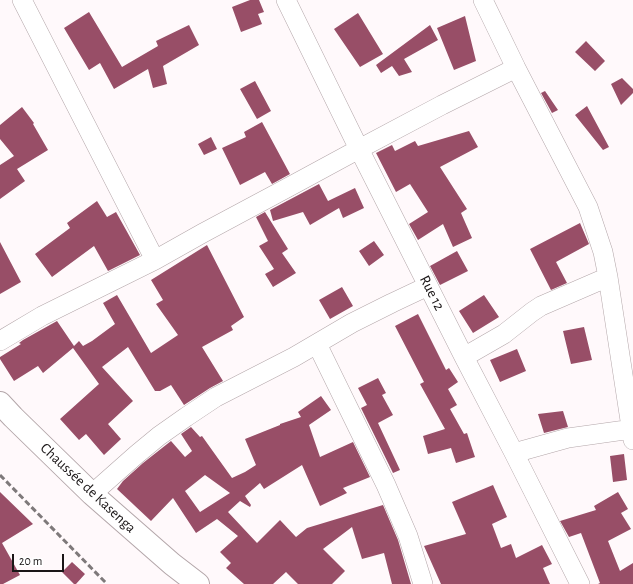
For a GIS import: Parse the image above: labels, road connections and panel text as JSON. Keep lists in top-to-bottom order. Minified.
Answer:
{"streets":{"main road":["Chaussée de Kasenga"],"street":["Rue 12"]},"scale_bar":"20 m"}
